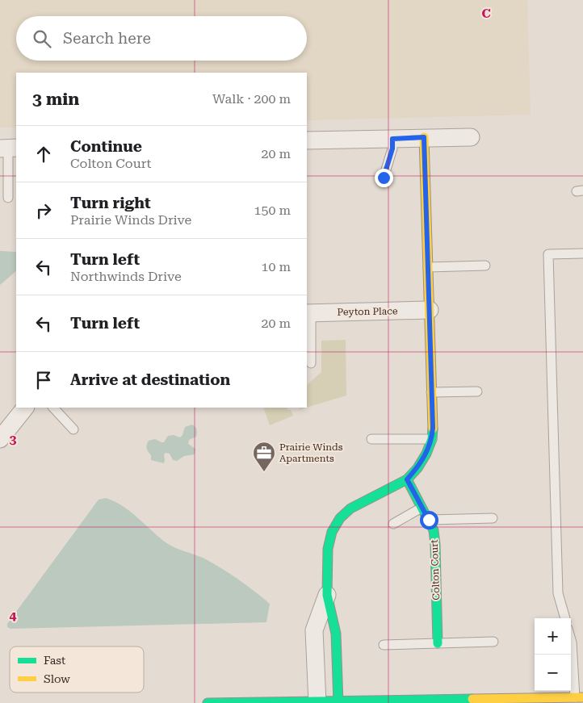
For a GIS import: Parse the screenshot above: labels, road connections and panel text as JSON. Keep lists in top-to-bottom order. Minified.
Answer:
{"streets":{"street":["Peyton Place","Colton Court"]},"places":{"office":["Prairie Winds Apartments"]},"legend":["Fast","Slow"],"page":{"search":"Search here","heading":["3 min","Walk · 200 m"],"list":[["Continue","Colton Court","20 m"],["Turn right","Prairie Winds Drive","150 m"],["Turn left","Northwinds Drive","10 m"],["Turn left","20 m"],"Arrive at destination"],"map_buttons":["+","−"]},"grid":{"columns":["C"],"rows":["3","4"]}}
